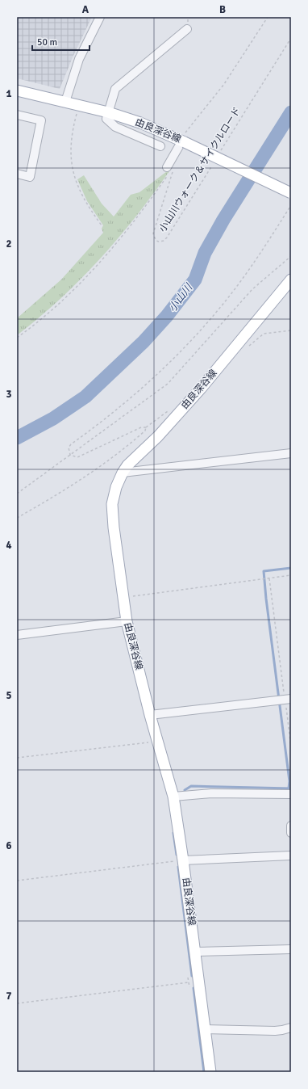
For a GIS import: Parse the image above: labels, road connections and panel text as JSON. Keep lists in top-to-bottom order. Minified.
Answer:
{"streets":{"main road":["由良深谷線"],"path":["小山川ウォーク＆サイクルロード"]},"water":["小山川"],"scale_bar":"50 m","grid":{"columns":["A","B"],"rows":["1","2","3","4","5","6","7"]}}
